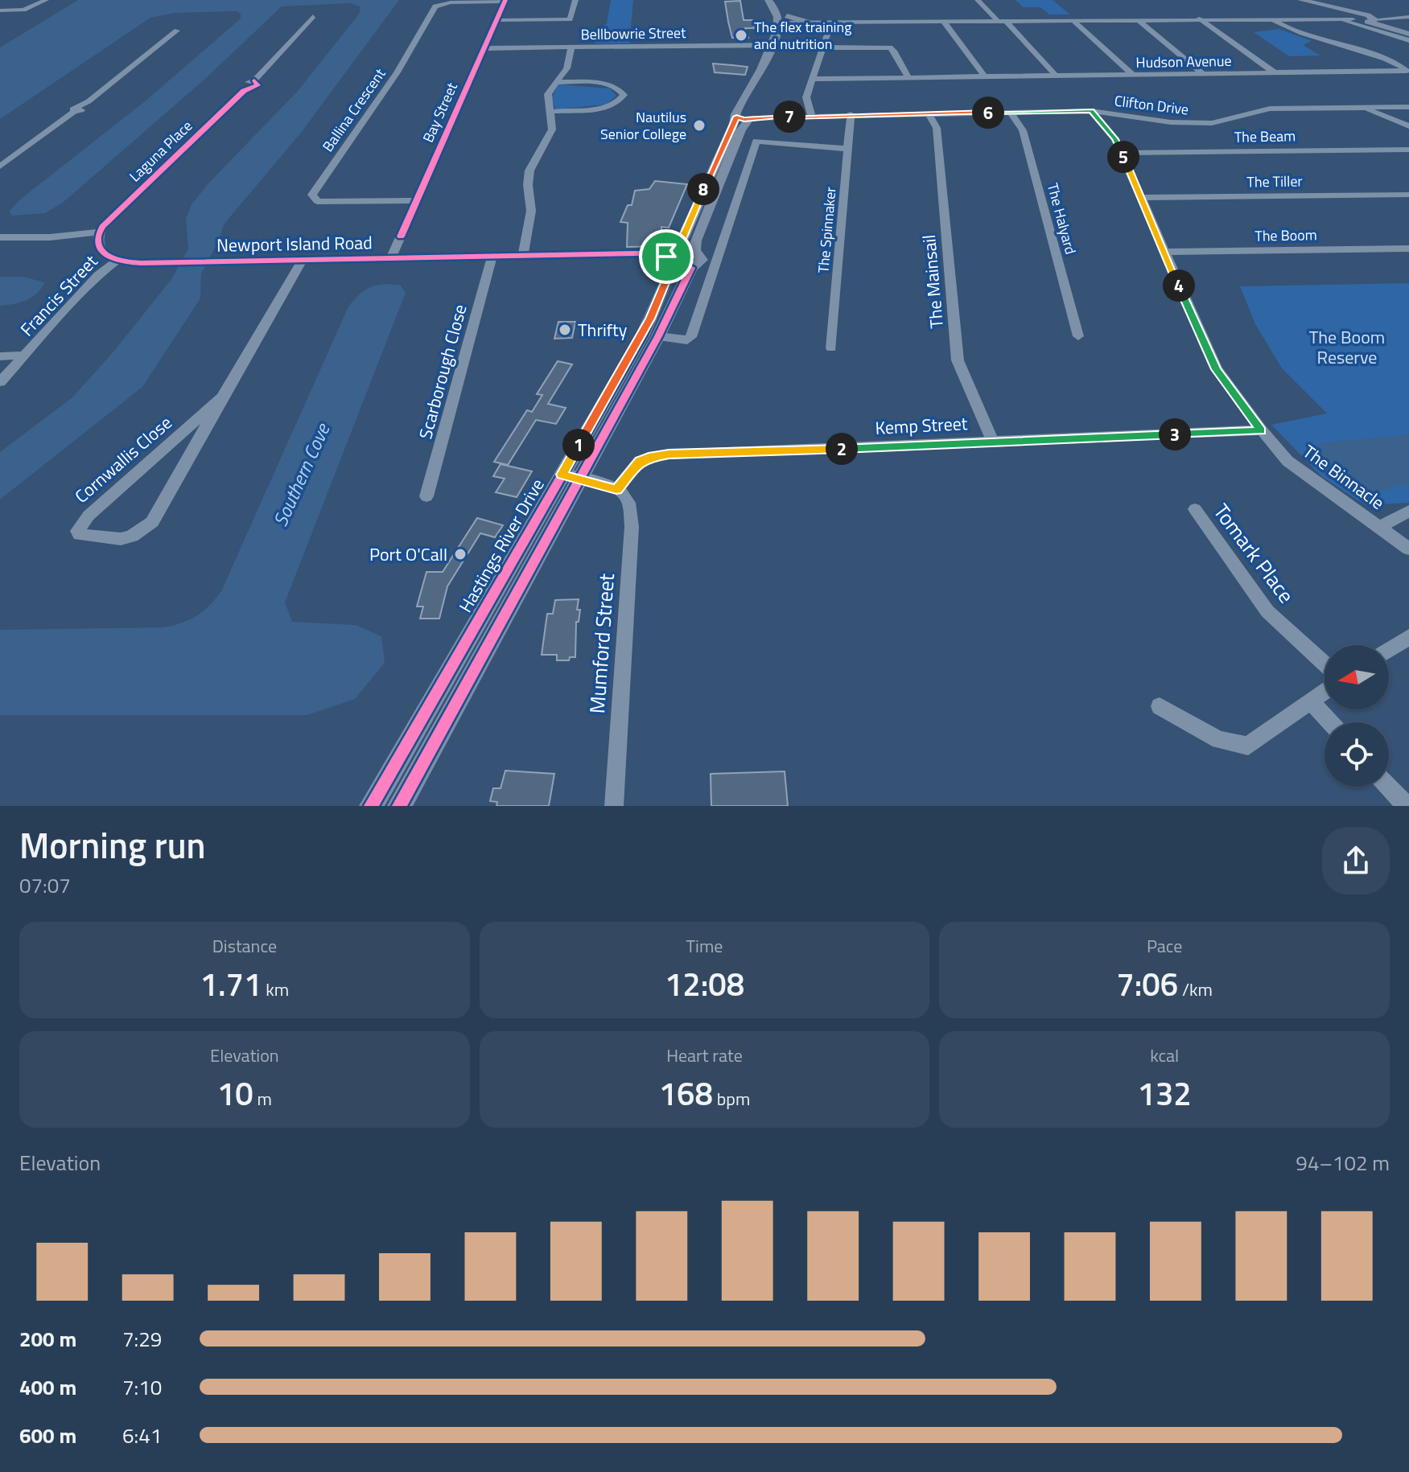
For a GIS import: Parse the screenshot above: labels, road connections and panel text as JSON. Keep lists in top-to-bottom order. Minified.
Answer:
{"streets":{"main road":["Hastings River Drive"],"street":["Bellbowrie Street","Hudson Avenue","Clifton Drive","Ballina Crescent","Bay Street","The Beam","Laguna Place","The Tiller","The Halyard","The Spinnaker","The Boom","Newport Island Road","The Mainsail","Francis Street","Scarborough Close","Kemp Street","Cornwallis Close","The Binnacle","Tomark Place","Mumford Street"]},"crossings":[["Bellbowrie Street","Bay Street"],["Bellbowrie Street","Hastings River Drive"],["Clifton Drive","The Halyard"],["Clifton Drive","The Spinnaker"],["Clifton Drive","The Mainsail"],["Clifton Drive","The Binnacle"],["Clifton Drive","Hastings River Drive"],["Ballina Crescent","Bay Street"],["Bay Street","Newport Island Road"],["The Beam","The Binnacle"],["The Tiller","The Binnacle"],["The Boom","The Binnacle"],["Newport Island Road","Francis Street"],["Newport Island Road","Scarborough Close"],["Newport Island Road","Cornwallis Close"],["Newport Island Road","Hastings River Drive"],["The Mainsail","Kemp Street"],["Kemp Street","The Binnacle"],["Kemp Street","Mumford Street"]],"water":["Southern Cove"],"parks":["The Boom Reserve"],"places":["The flex training and nutrition","Nautilus Senior College","Thrifty","Port O'Call"],"north":"left","page":{"pins":["6","7","5","8","4","3","1","2"],"heading":["Morning run","07:07"],"stats":[["Distance","1.71 km"],["Time","12:08"],["Pace","7:06 /km"],["Elevation","10 m"],["Heart rate","168 bpm"],["kcal","132"]],"chart":["Elevation","94–102 m"],"list":[{"name":"200 m","note":"7:29"},{"name":"400 m","note":"7:10"},{"name":"600 m","note":"6:41"}]}}
